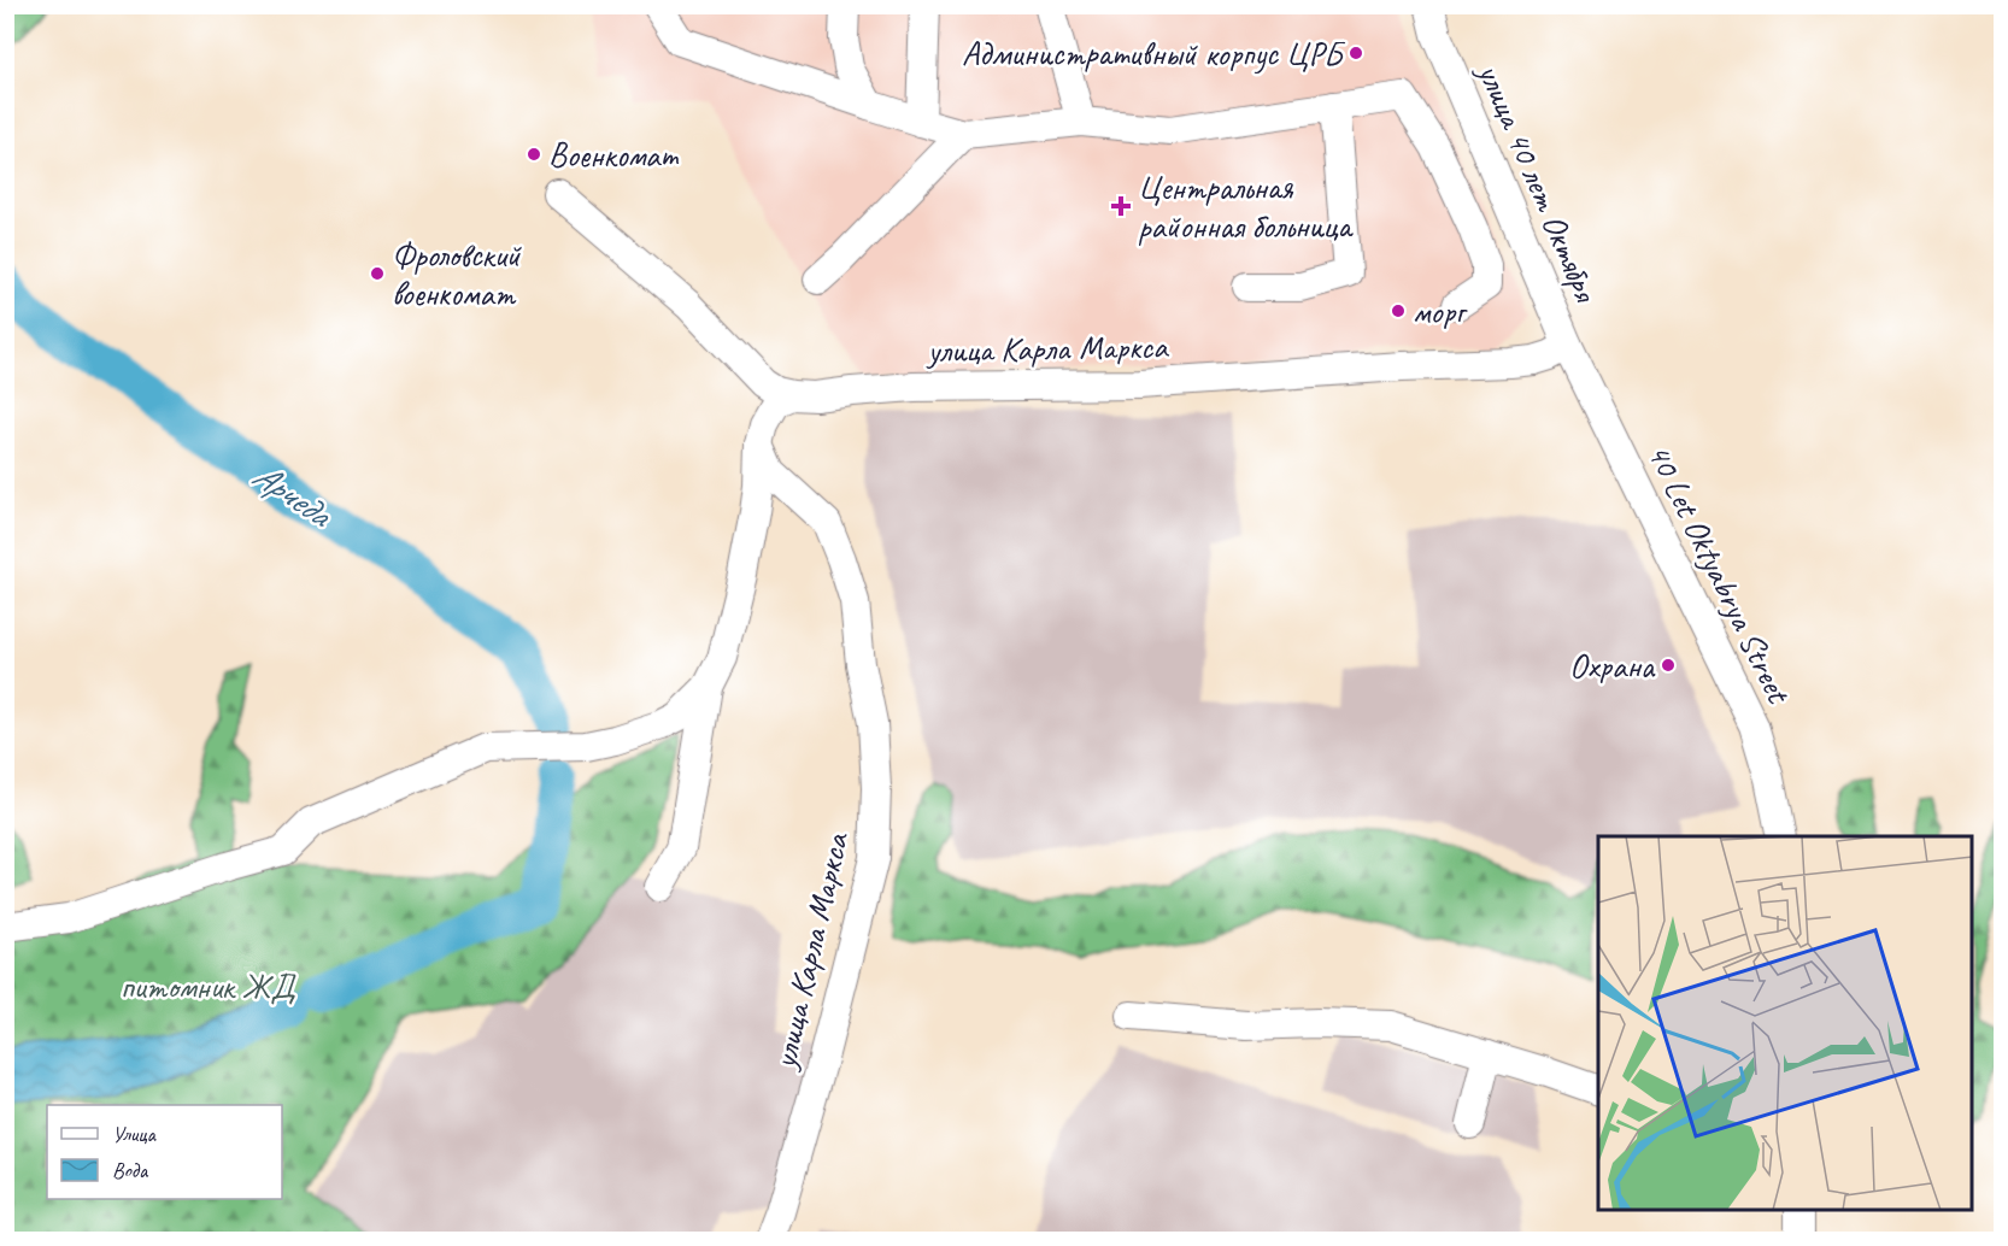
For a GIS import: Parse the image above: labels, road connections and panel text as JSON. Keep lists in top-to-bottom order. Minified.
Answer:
{"streets":{"street":["улица 40 лет Октября","улица Карла Маркса","40 Let Oktyabrya Street"]},"crossings":[["улица 40 лет Октября","улица Карла Маркса"],["улица 40 лет Октября","40 Let Oktyabrya Street"],["улица Карла Маркса","40 Let Oktyabrya Street"]],"water":["Арчеда"],"parks":["питомник ЖД"],"places":{"other":["Административный корпус ЦРБ","Военкомат","Фроловский военкомат","морг","Охрана"],"health":["Центральная районная больница"]},"legend":["Улица","Вода"]}
